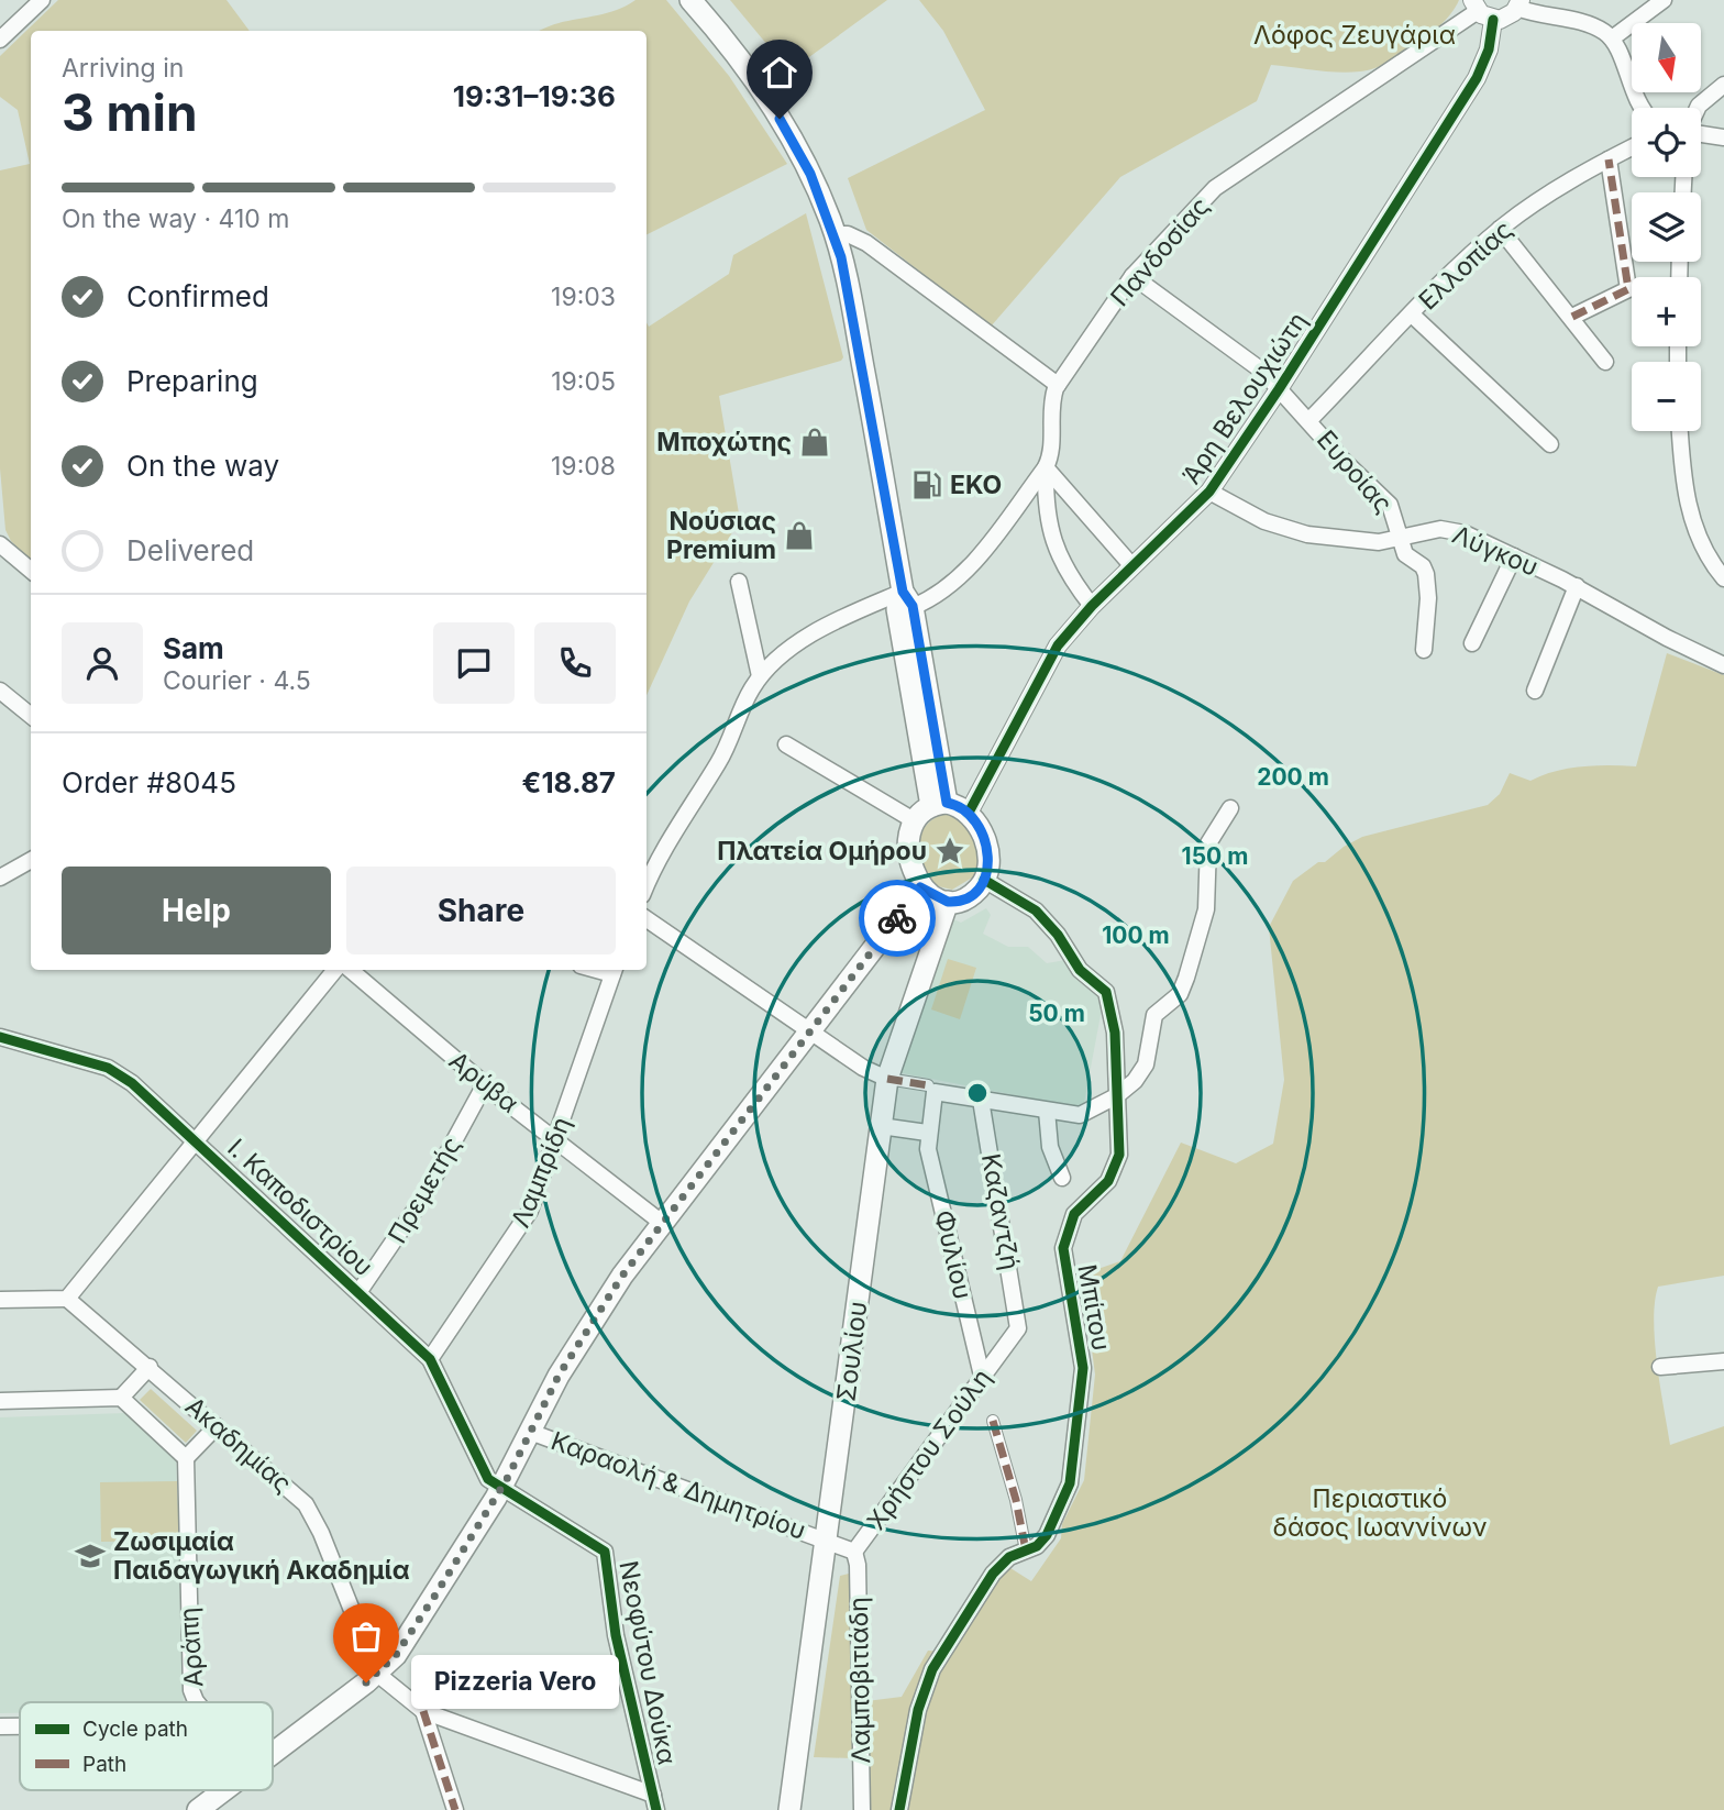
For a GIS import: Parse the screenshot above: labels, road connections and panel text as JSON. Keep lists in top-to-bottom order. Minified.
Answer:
{"streets":{"main road":["Σουλίου"],"street":["Πανδοσίας","Ελλοπίας","Άρη Βελουχιώτη","Ευροίας","Λύγκου","Αρύβα","Λαμπρίδη","Πρεμετής","Ι. Καποδιστρίου","Καζαντζή","Φυλίου","Μπίτου","Ακαδημίας","Χρήστου Σούλη","Καραολή & Δημητρίου","Αράπη","Νεοφύτου Δούκα","Λαμποβιτιάδη"]},"crossings":[["Πανδοσίας","Άρη Βελουχιώτη"],["Πανδοσίας","Ευροίας"],["Ελλοπίας","Ευροίας"],["Άρη Βελουχιώτη","Ευροίας"],["Άρη Βελουχιώτη","Λύγκου"],["Άρη Βελουχιώτη","Μπίτου"],["Άρη Βελουχιώτη","Σουλίου"],["Ευροίας","Λύγκου"],["Αρύβα","Λαμπρίδη"],["Αρύβα","Πρεμετής"],["Λαμπρίδη","Ι. Καποδιστρίου"],["Πρεμετής","Ι. Καποδιστρίου"],["Ι. Καποδιστρίου","Νεοφύτου Δούκα"],["Καζαντζή","Φυλίου"],["Καζαντζή","Χρήστου Σούλη"],["Φυλίου","Χρήστου Σούλη"],["Μπίτου","Σουλίου"],["Σουλίου","Χρήστου Σούλη"],["Σουλίου","Καραολή & Δημητρίου"],["Ακαδημίας","Νεοφύτου Δούκα"],["Χρήστου Σούλη","Καραολή & Δημητρίου"],["Χρήστου Σούλη","Λαμποβιτιάδη"]],"parks":["Λόφος Ζευγάρια","Περιαστικό δάσος Ιωαννίνων"],"places":{"shop":["Μποχώτης","Νούσιας Premium"],"fuel station":["EKO"],"place":["Πλατεία Ομήρου"],"school or university":["Ζωσιμαία Παιδαγωγική Ακαδημία"],"other":["Pizzeria Vero"]},"legend":["Cycle path","Path"],"north":"bottom","page":{"map_buttons":["+","−"],"heading":["3 min","Arriving in","19:31–19:36"],"panel":["Sam","Courier · 4.5","Order #8045","€18.87"],"bar":"On the way · 410 m","list":[["Confirmed","19:03"],["Preparing","19:05"],["On the way","19:08"],"Delivered"],"buttons":["Help","Share"],"bubble":"Pizzeria Vero"},"rings":["200 m","150 m","100 m","50 m"]}
